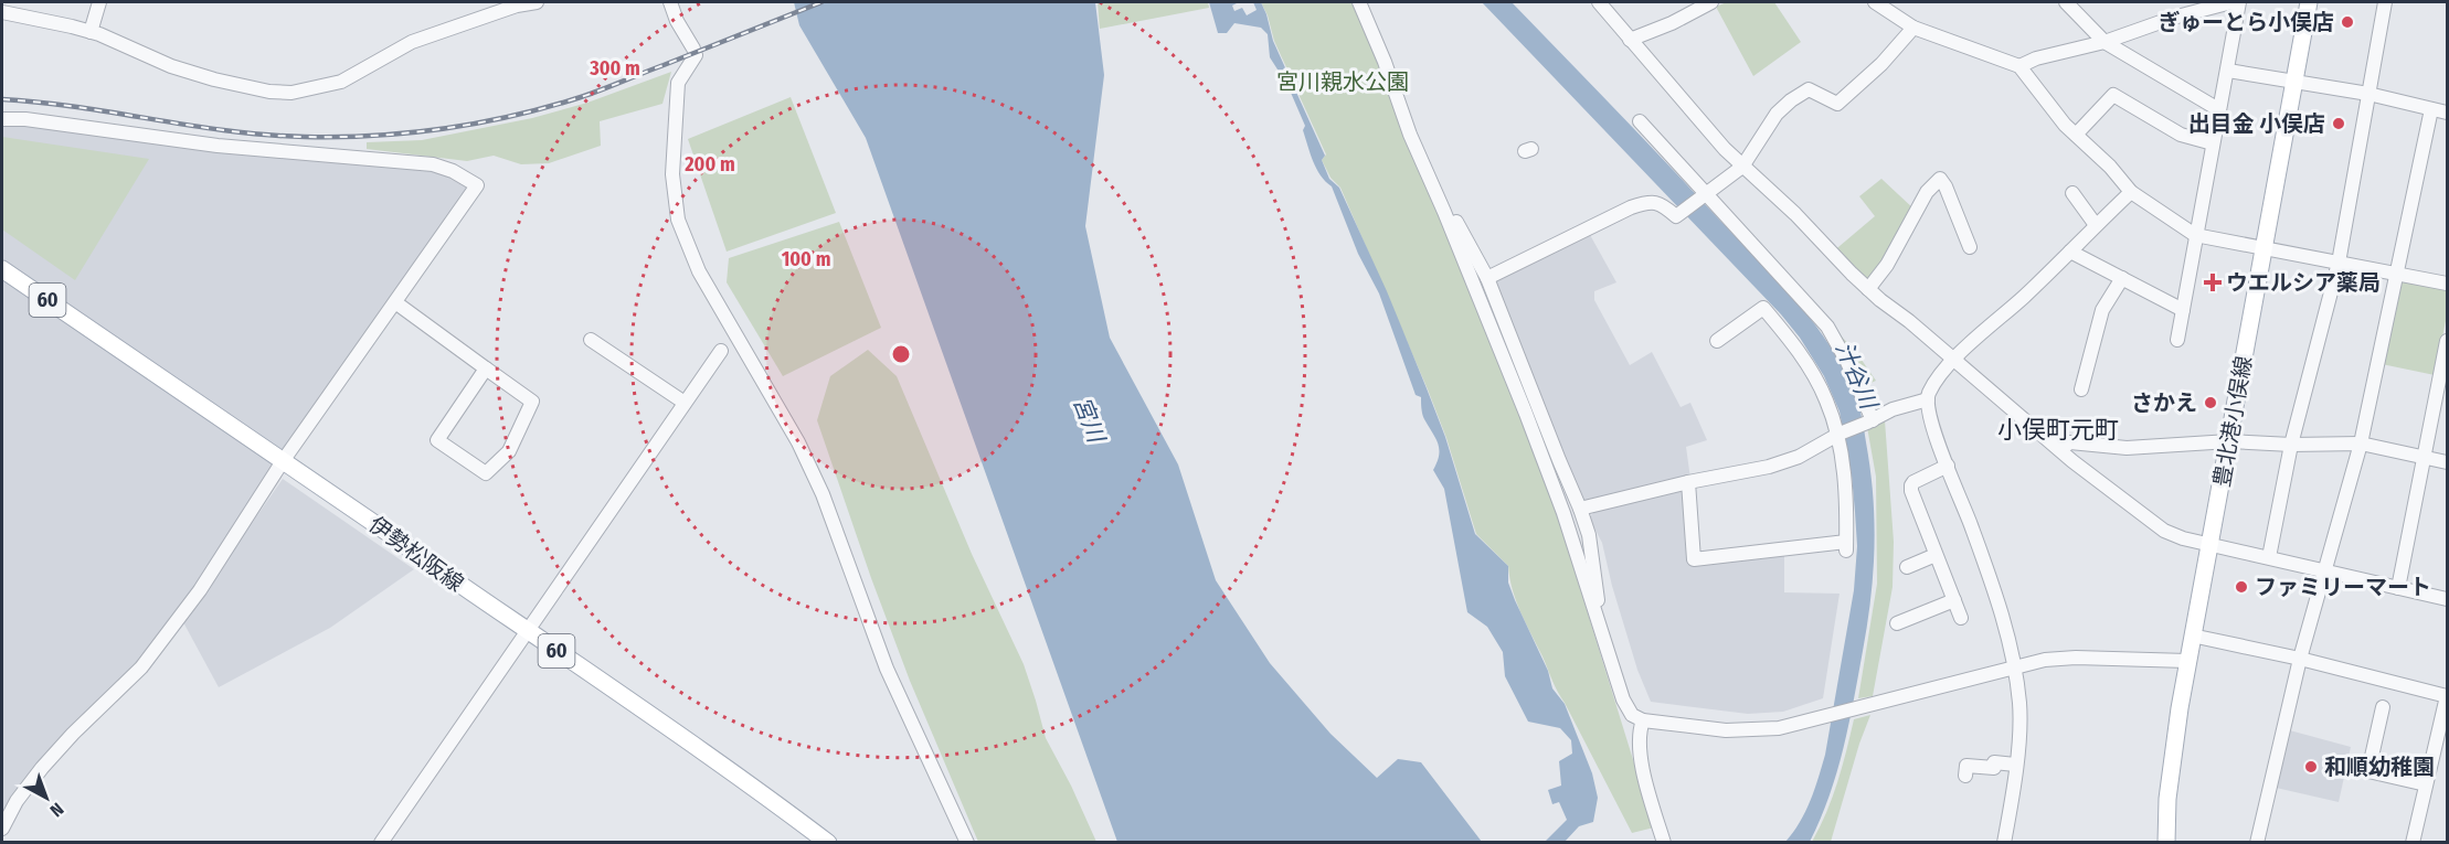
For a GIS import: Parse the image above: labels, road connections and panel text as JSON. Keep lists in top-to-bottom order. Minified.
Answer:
{"streets":{"main road":["60","豊北港小俣線","伊勢松阪線"]},"districts":["小俣町元町"],"water":["汁谷川","宮川"],"parks":["宮川親水公園"],"places":{"other":["ぎゅーとら小俣店","出目金 小俣店","さかえ","ファミリーマート","和順幼稚園"],"health":["ウエルシア薬局"]},"north":"bottom right","rings":["300 m","200 m","100 m"]}
